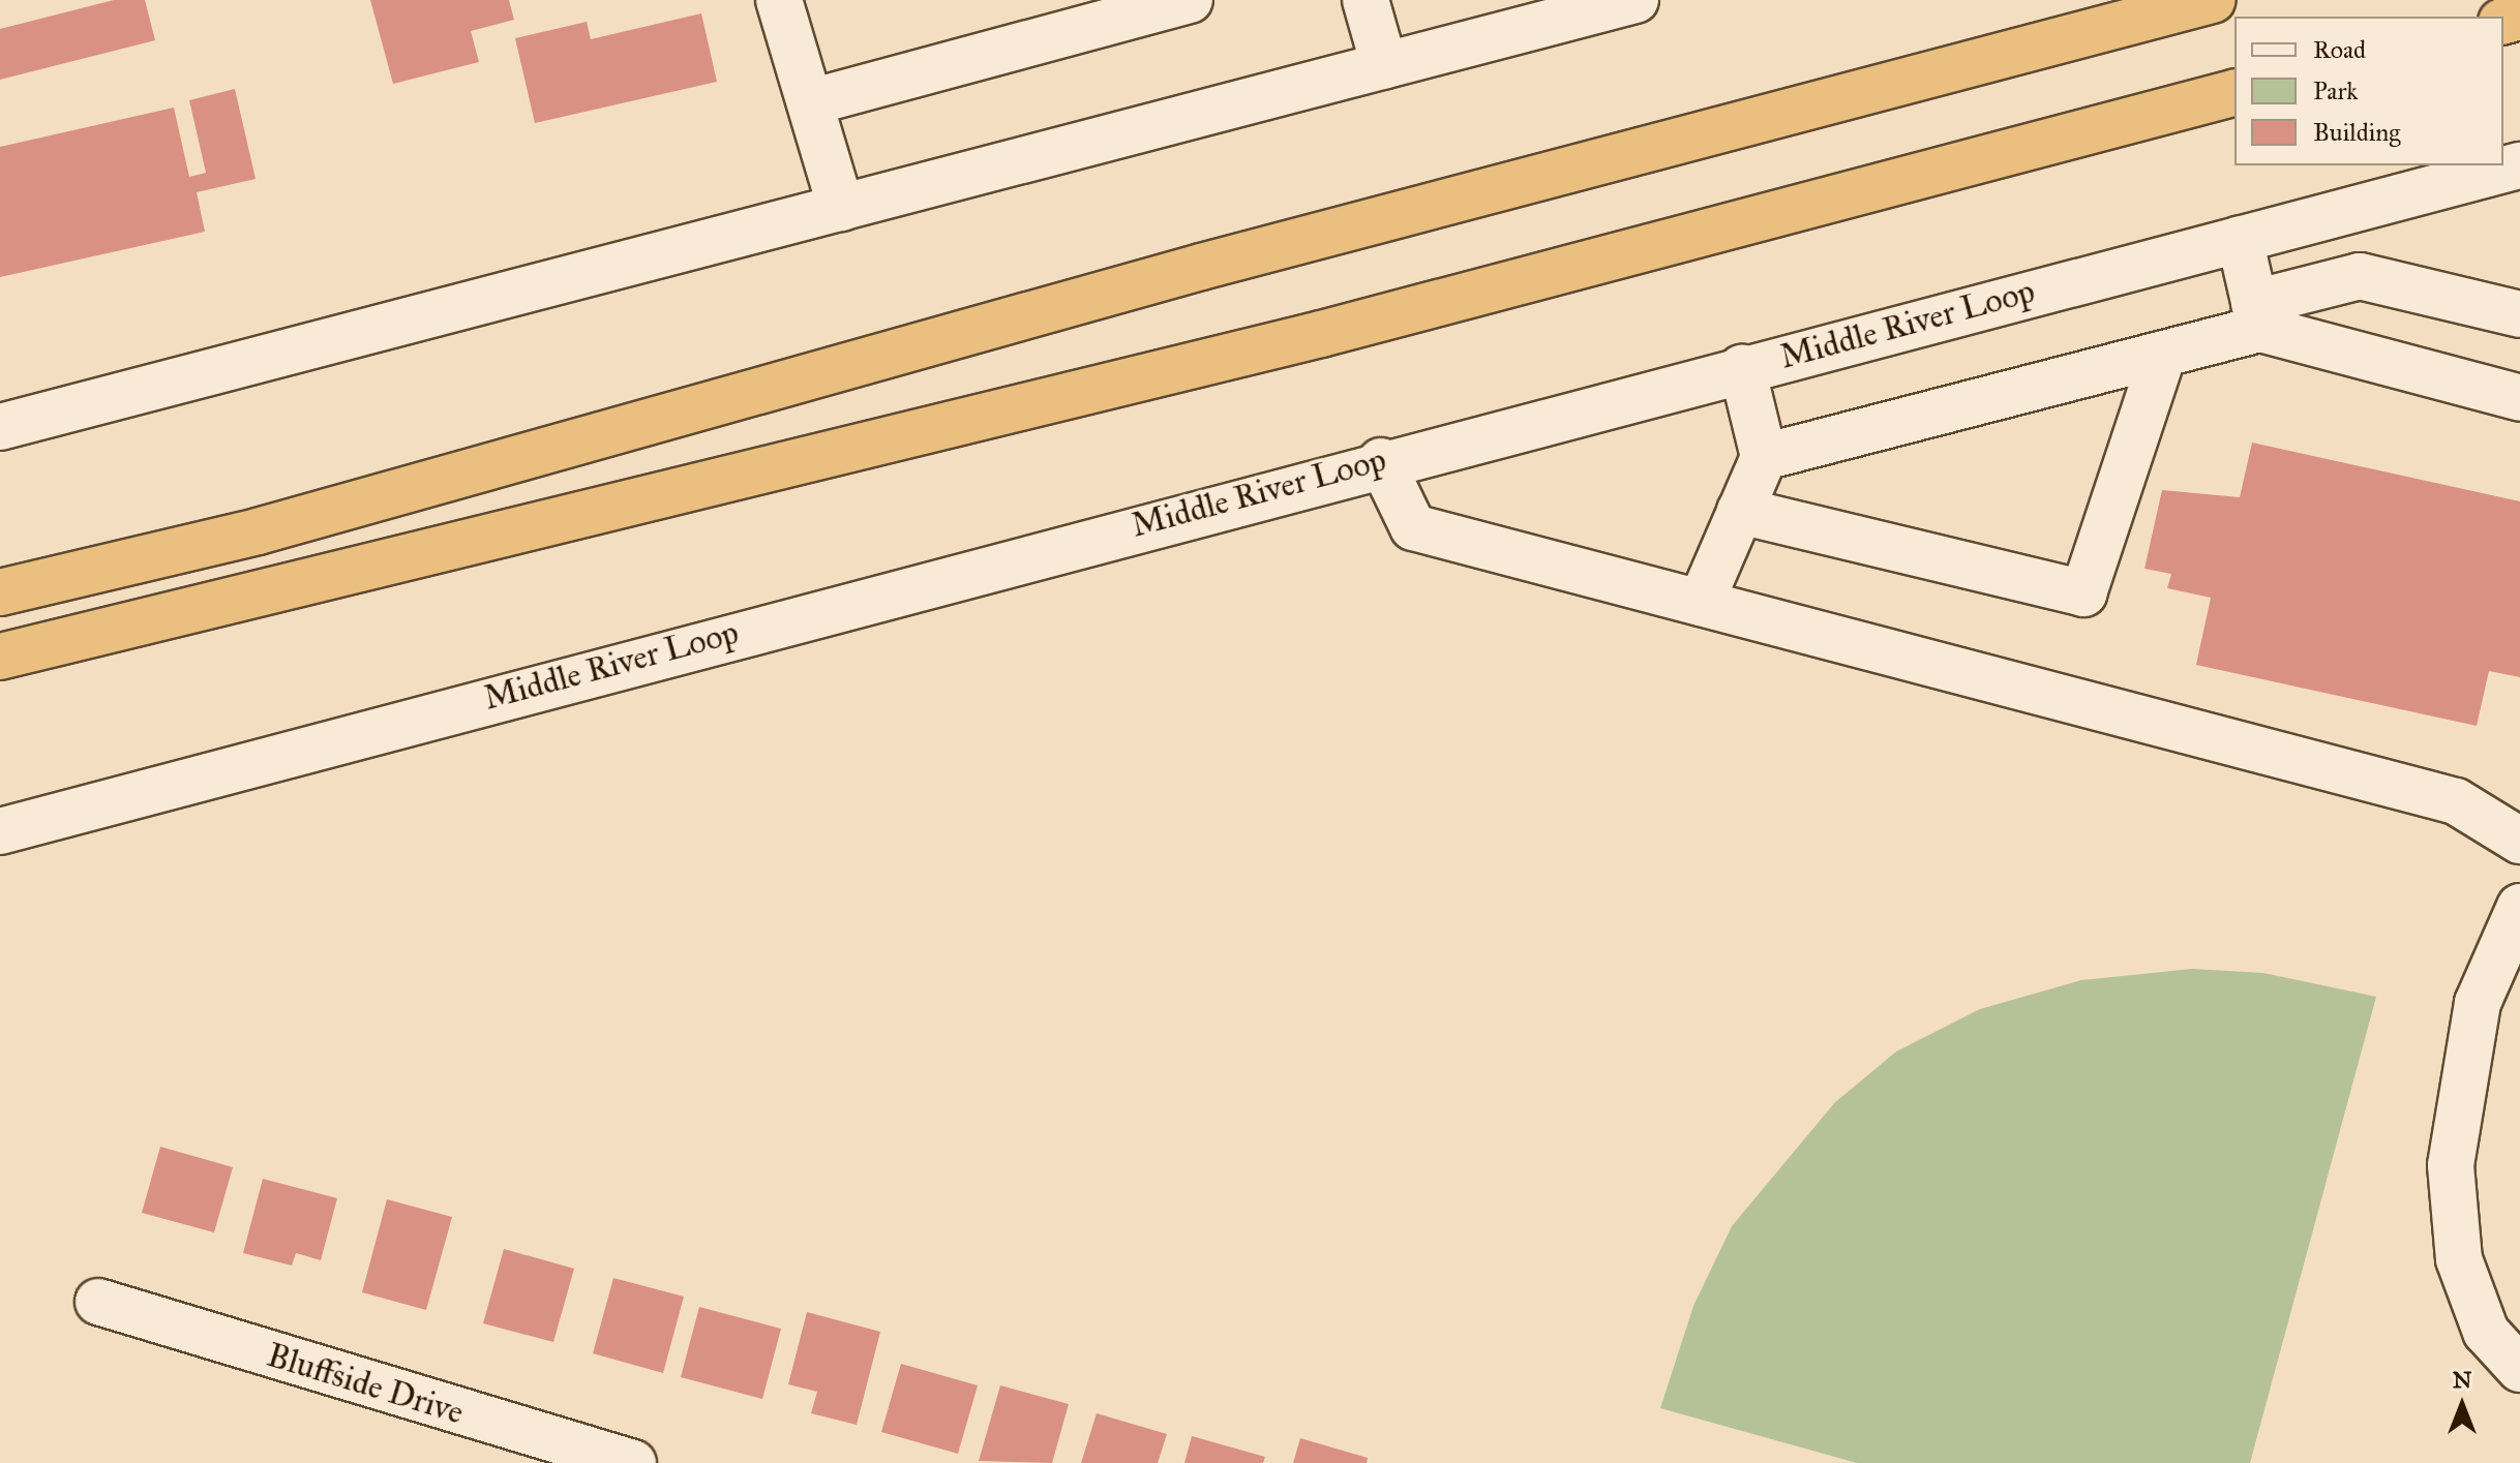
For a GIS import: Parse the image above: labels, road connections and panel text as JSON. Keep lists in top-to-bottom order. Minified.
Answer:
{"streets":{"street":["Middle River Loop","Bluffside Drive"]},"legend":["Road","Park","Building"],"north":"top"}
